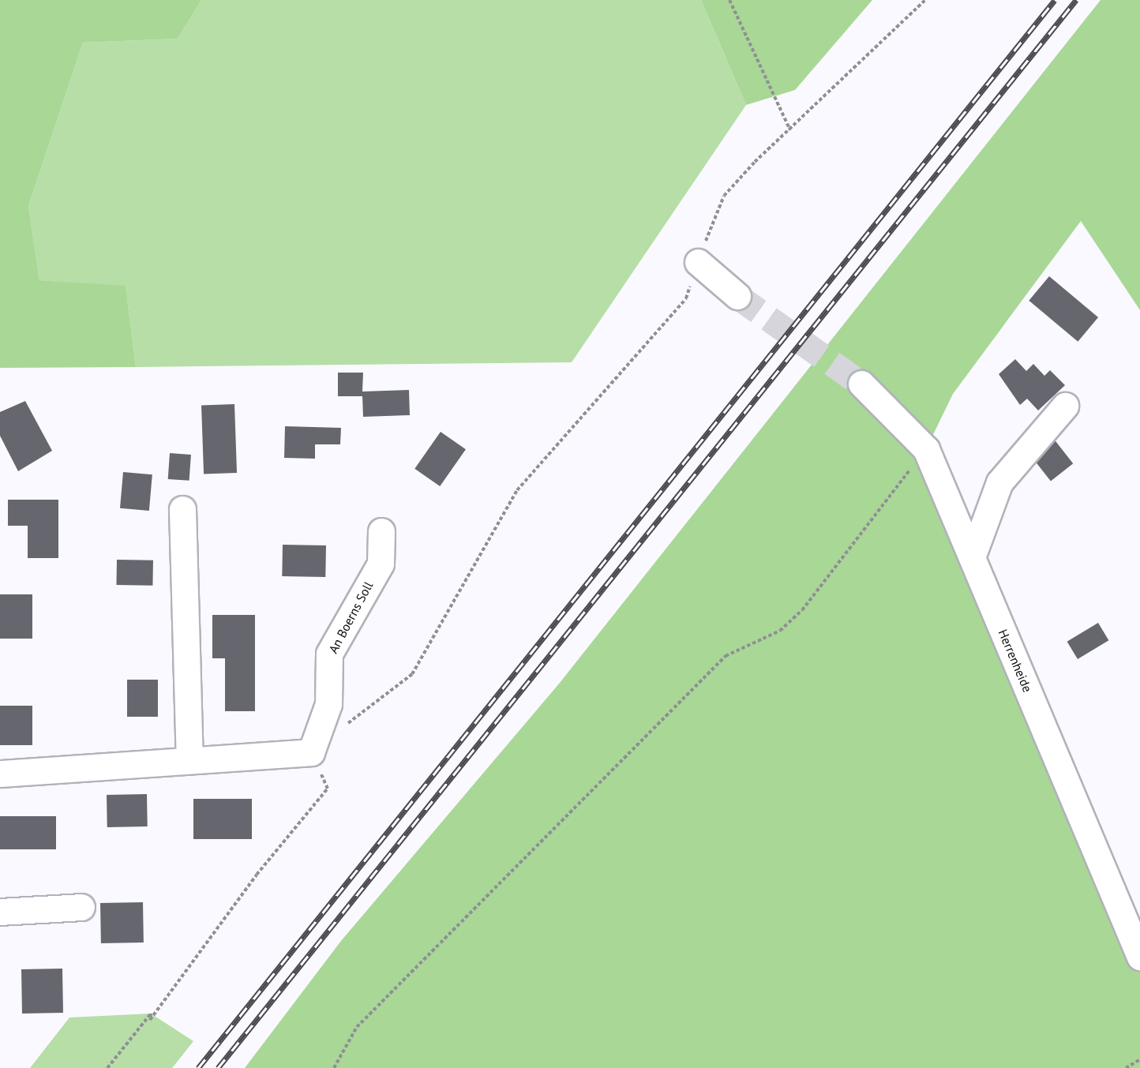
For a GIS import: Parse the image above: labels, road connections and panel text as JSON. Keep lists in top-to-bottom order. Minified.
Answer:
{"streets":{"street":["An Boerns Soll","Herrenheide"]}}
